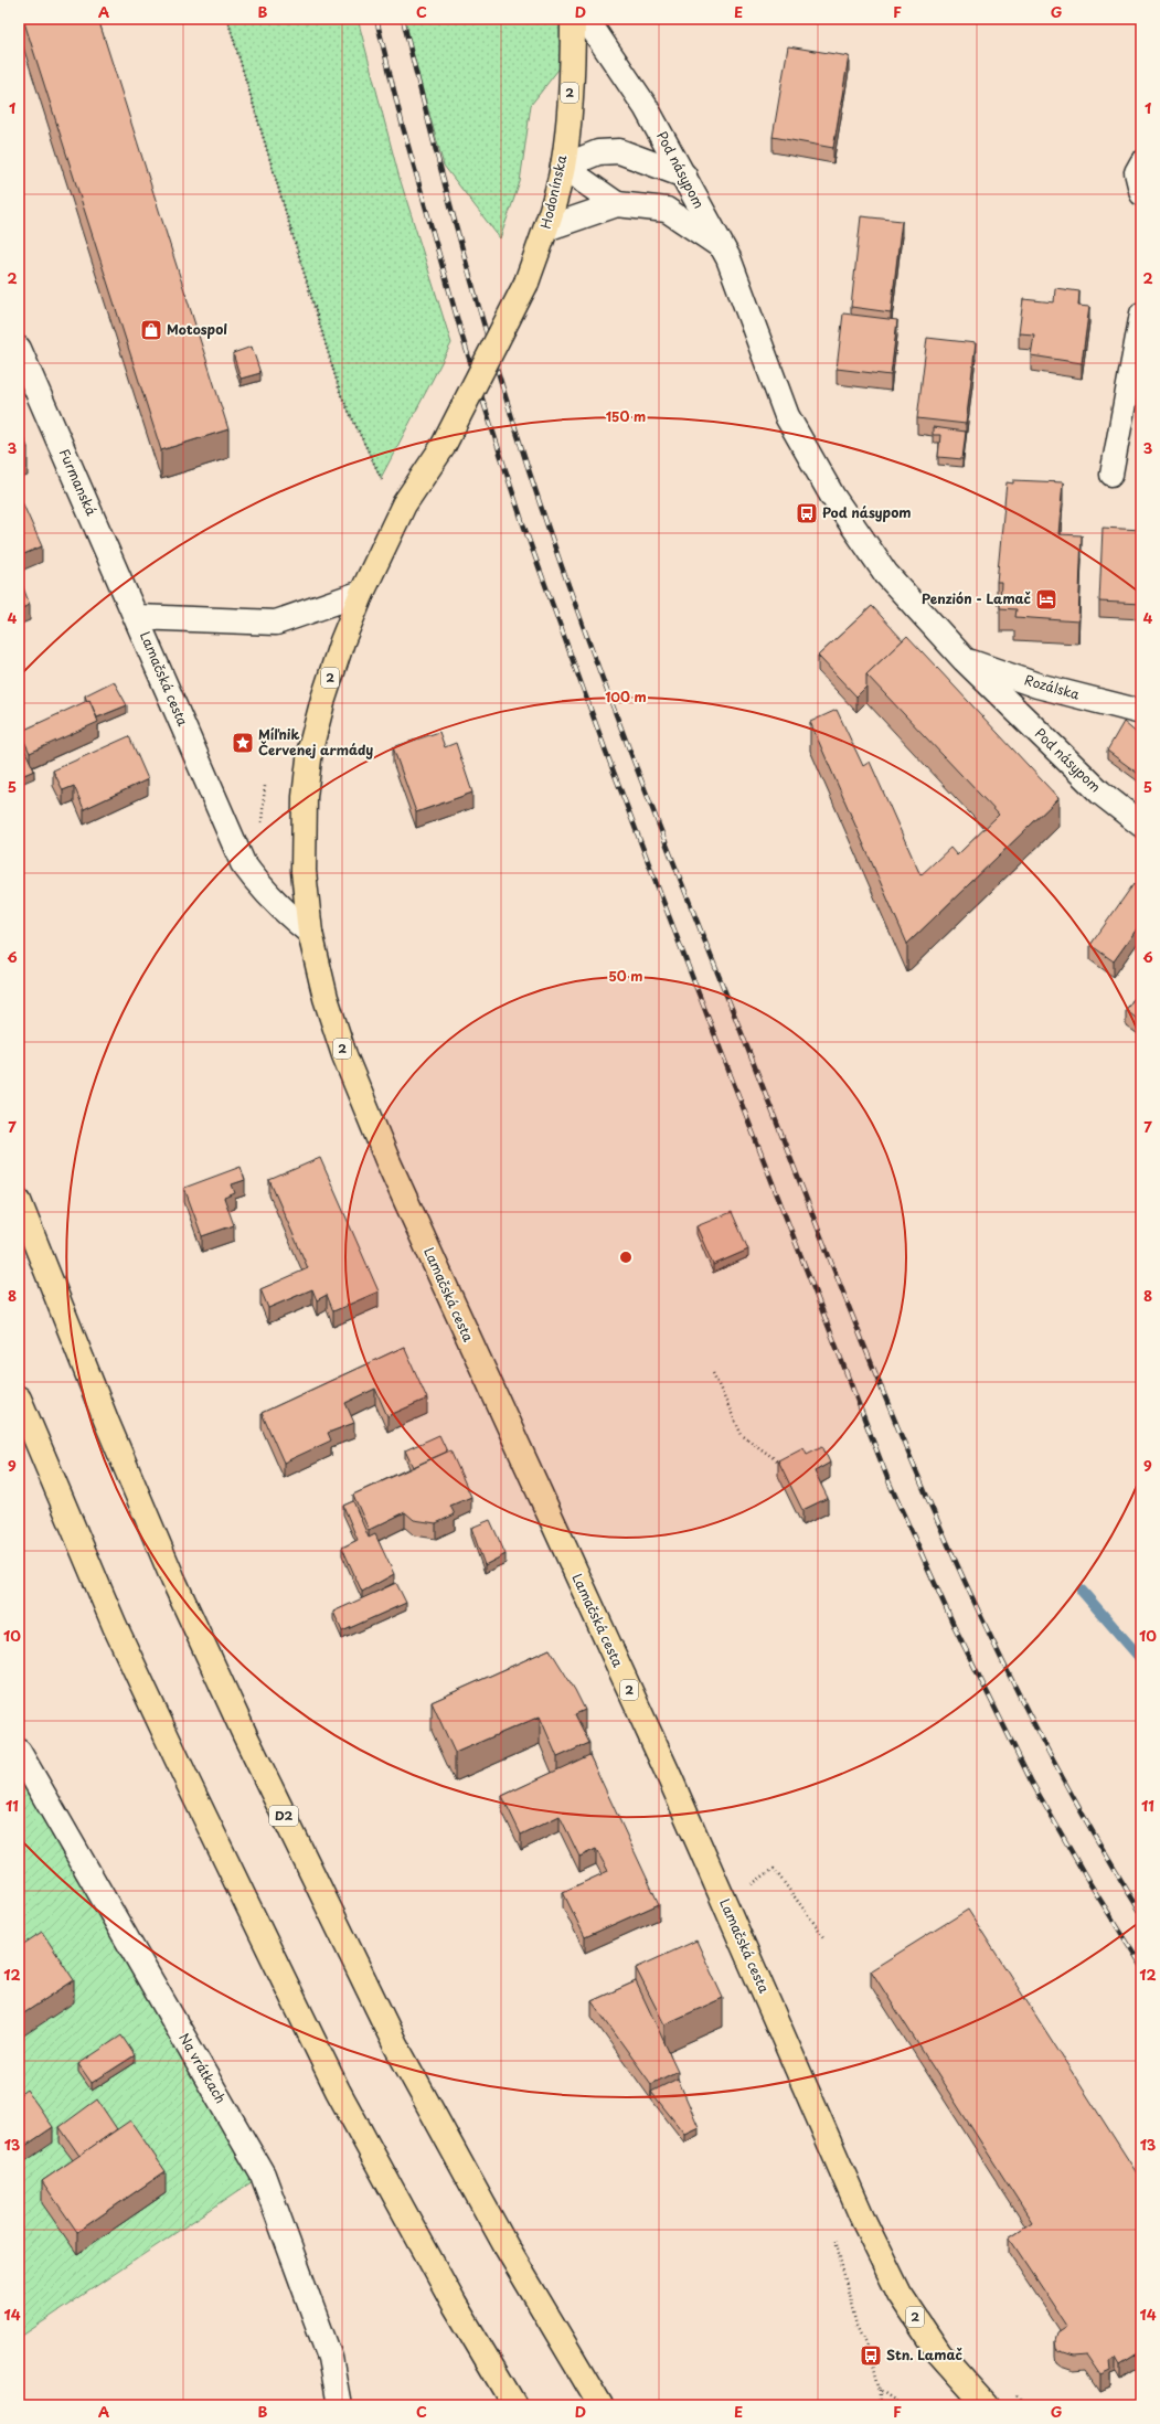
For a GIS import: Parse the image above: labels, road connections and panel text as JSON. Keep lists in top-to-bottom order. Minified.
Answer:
{"streets":{"main road":["2","Hodonínska","Lamačská cesta","D2"],"street":["Pod násypom","Furmanská","Rozálska","Na vrátkach"]},"crossings":[["Pod násypom","Rozálska"],["Hodonínska","Lamačská cesta"],["Furmanská","Lamačská cesta"]],"places":{"shop":["Motospol"],"bus stop":["Pod násypom","Stn. Lamač"],"hotel":["Penzión - Lamač"],"place":["Míľnik Červenej armády"]},"grid":{"columns":["A","B","C","D","E","F","G"],"rows":["1","2","3","4","5","6","7","8","9","10","11","12","13","14"]},"rings":["150 m","100 m","50 m"]}
